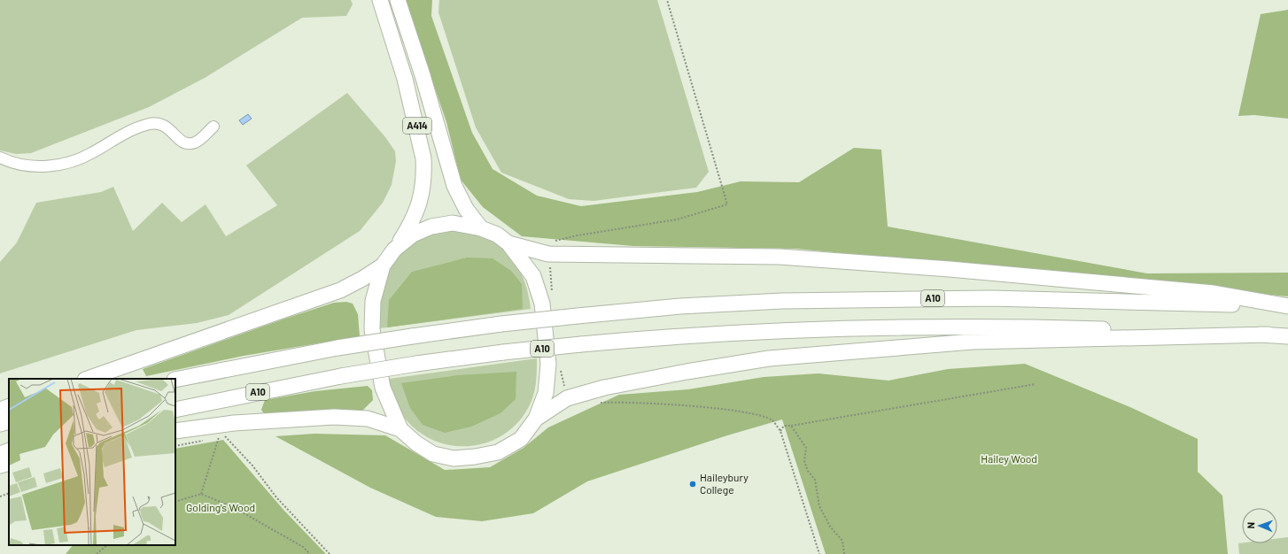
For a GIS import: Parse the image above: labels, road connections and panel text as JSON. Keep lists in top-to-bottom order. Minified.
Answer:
{"streets":{"highway":["A414","A10"]},"parks":["Hailey Wood","Golding's Wood"],"places":["Haileybury College"],"north":"left"}
